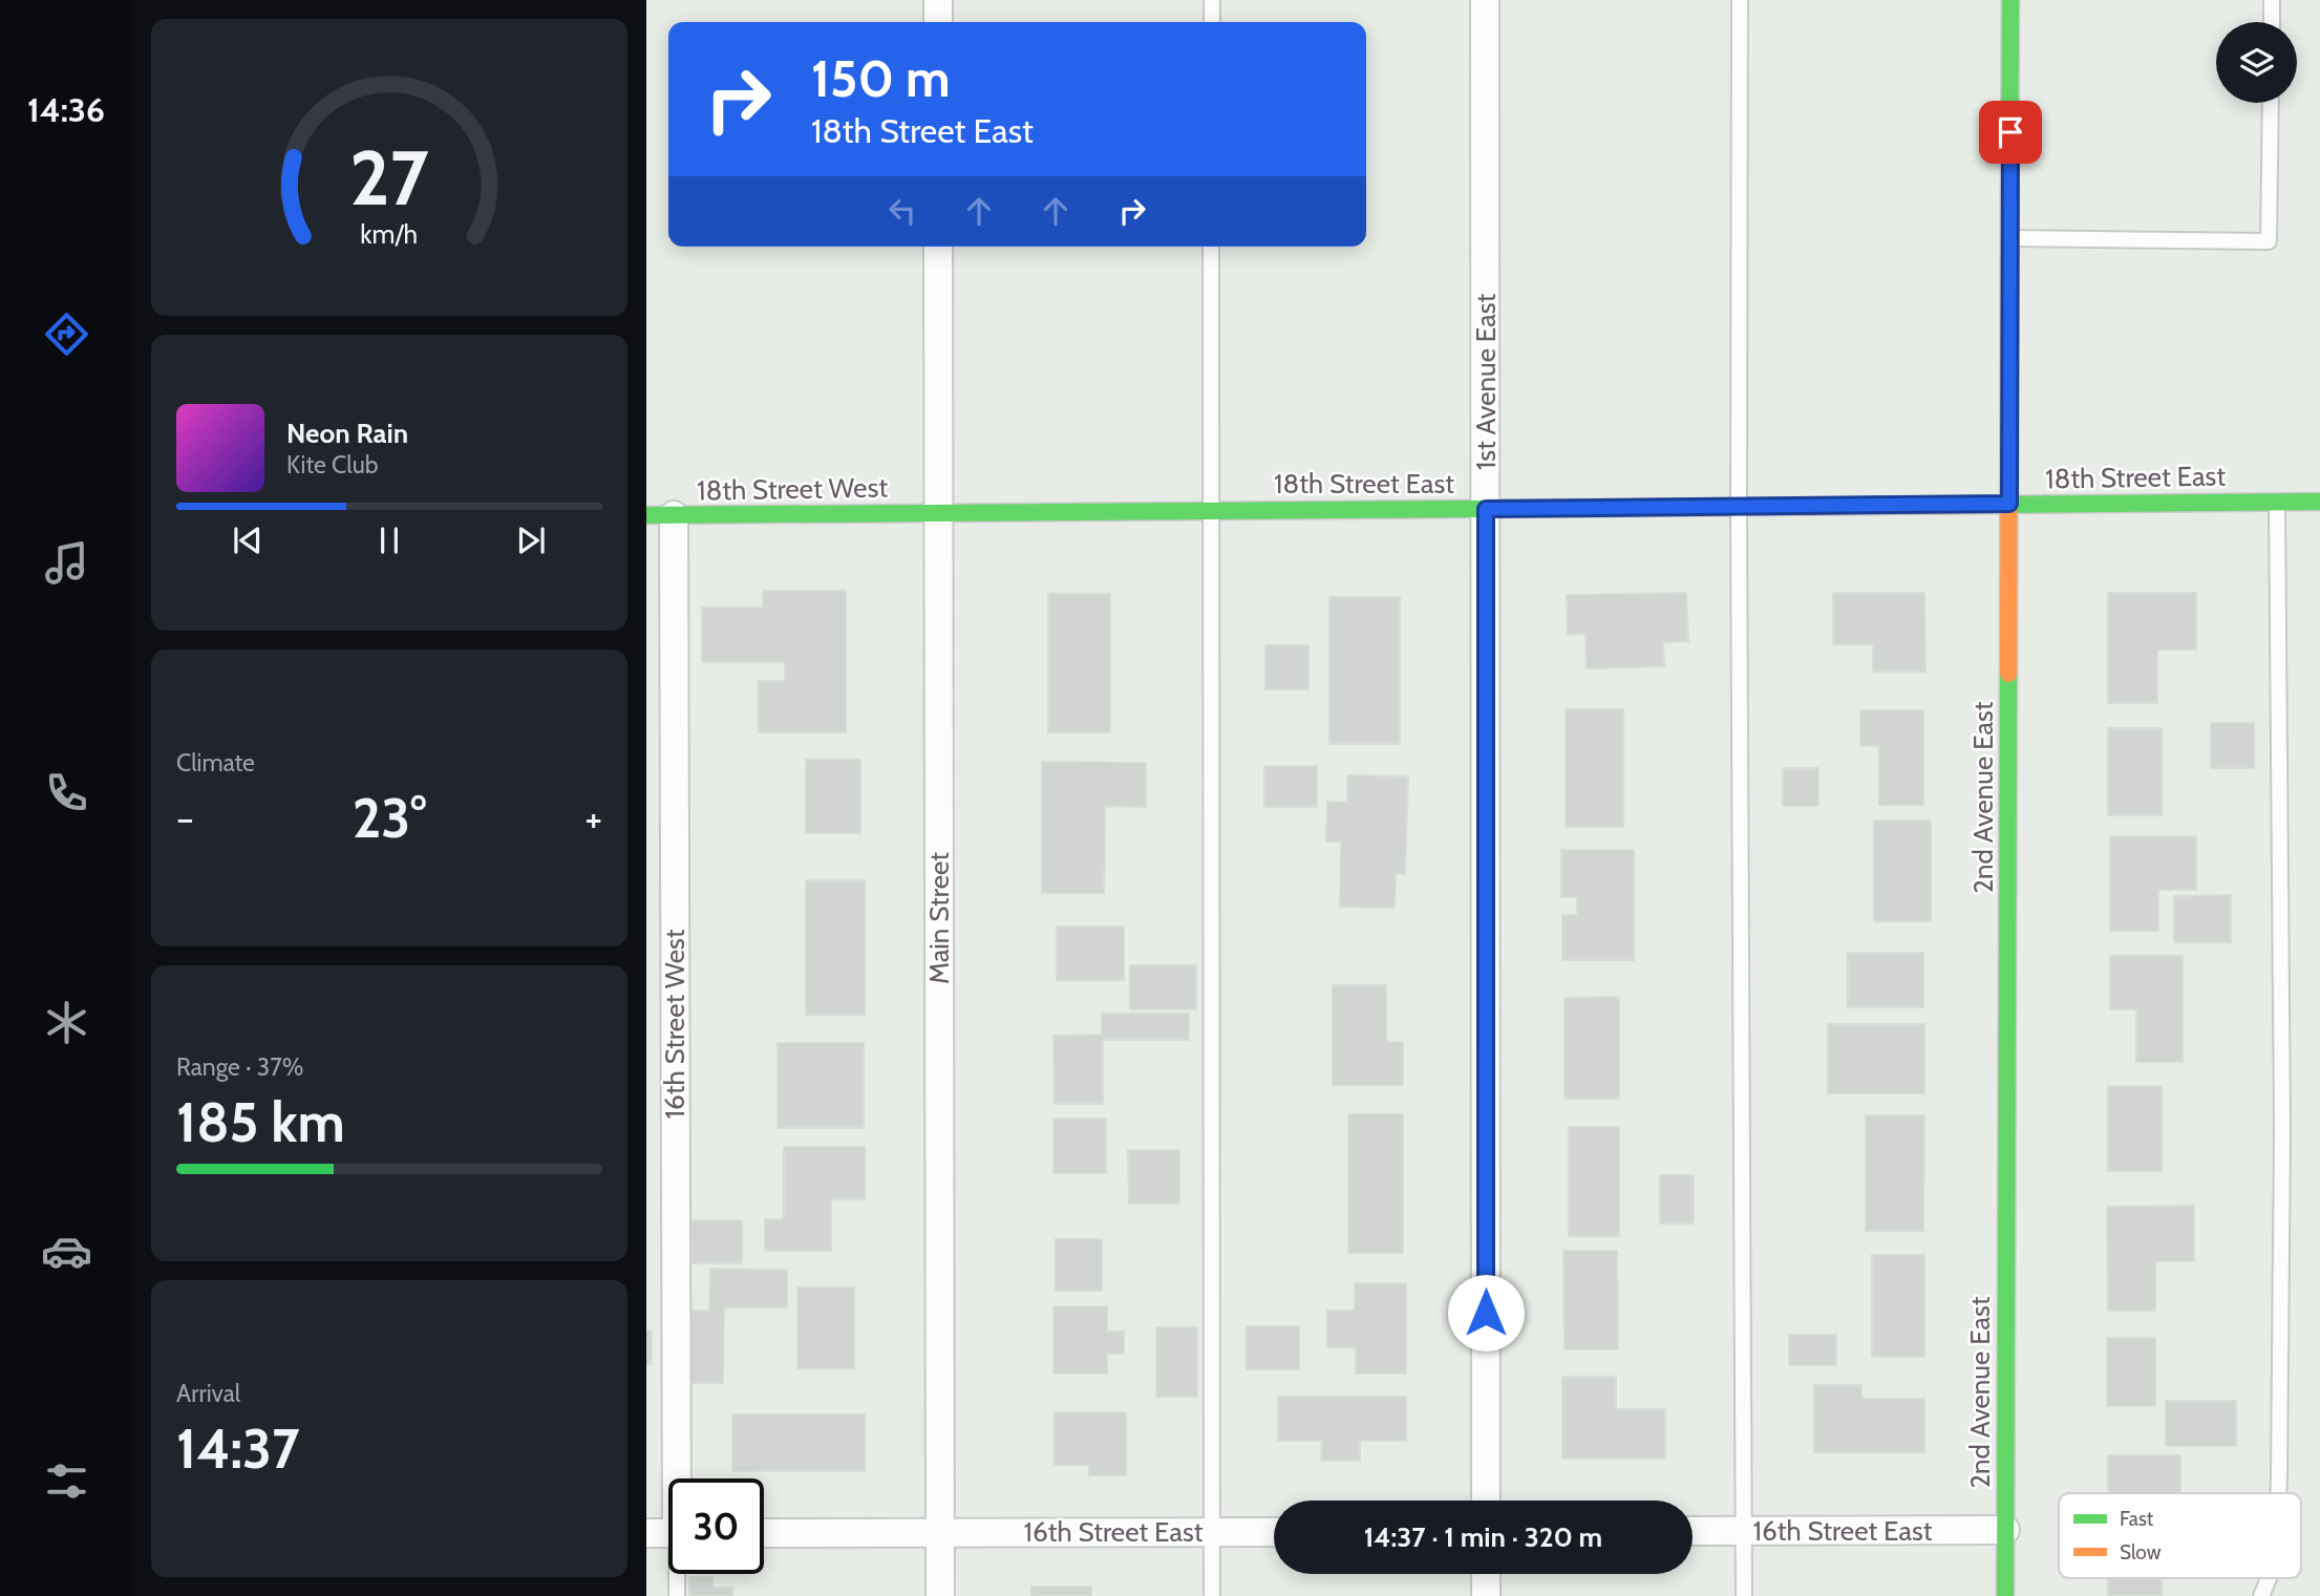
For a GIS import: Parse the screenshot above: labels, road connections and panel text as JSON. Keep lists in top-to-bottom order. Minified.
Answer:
{"streets":{"street":["1st Avenue East","18th Street East","18th Street West","2nd Avenue East","Main Street","16th Street West","16th Street East"]},"crossings":[["1st Avenue East","18th Street East"],["18th Street East","18th Street West"],["18th Street East","2nd Avenue East"],["18th Street East","Main Street"],["18th Street West","Main Street"],["18th Street West","16th Street West"],["2nd Avenue East","16th Street East"],["Main Street","16th Street East"]],"legend":["Fast","Slow"],"page":{"tabs":"14:36","turn":["150 m","18th Street East"],"song":["Neon Rain","Kite Club"],"tile":["Climate",["Range · 37%","185 km"],["Arrival","14:37"]],"heat":["−","23°","+"],"limit":"30","trip":"14:37 · 1 min · 320 m","gauge":["27","km/h"]}}
